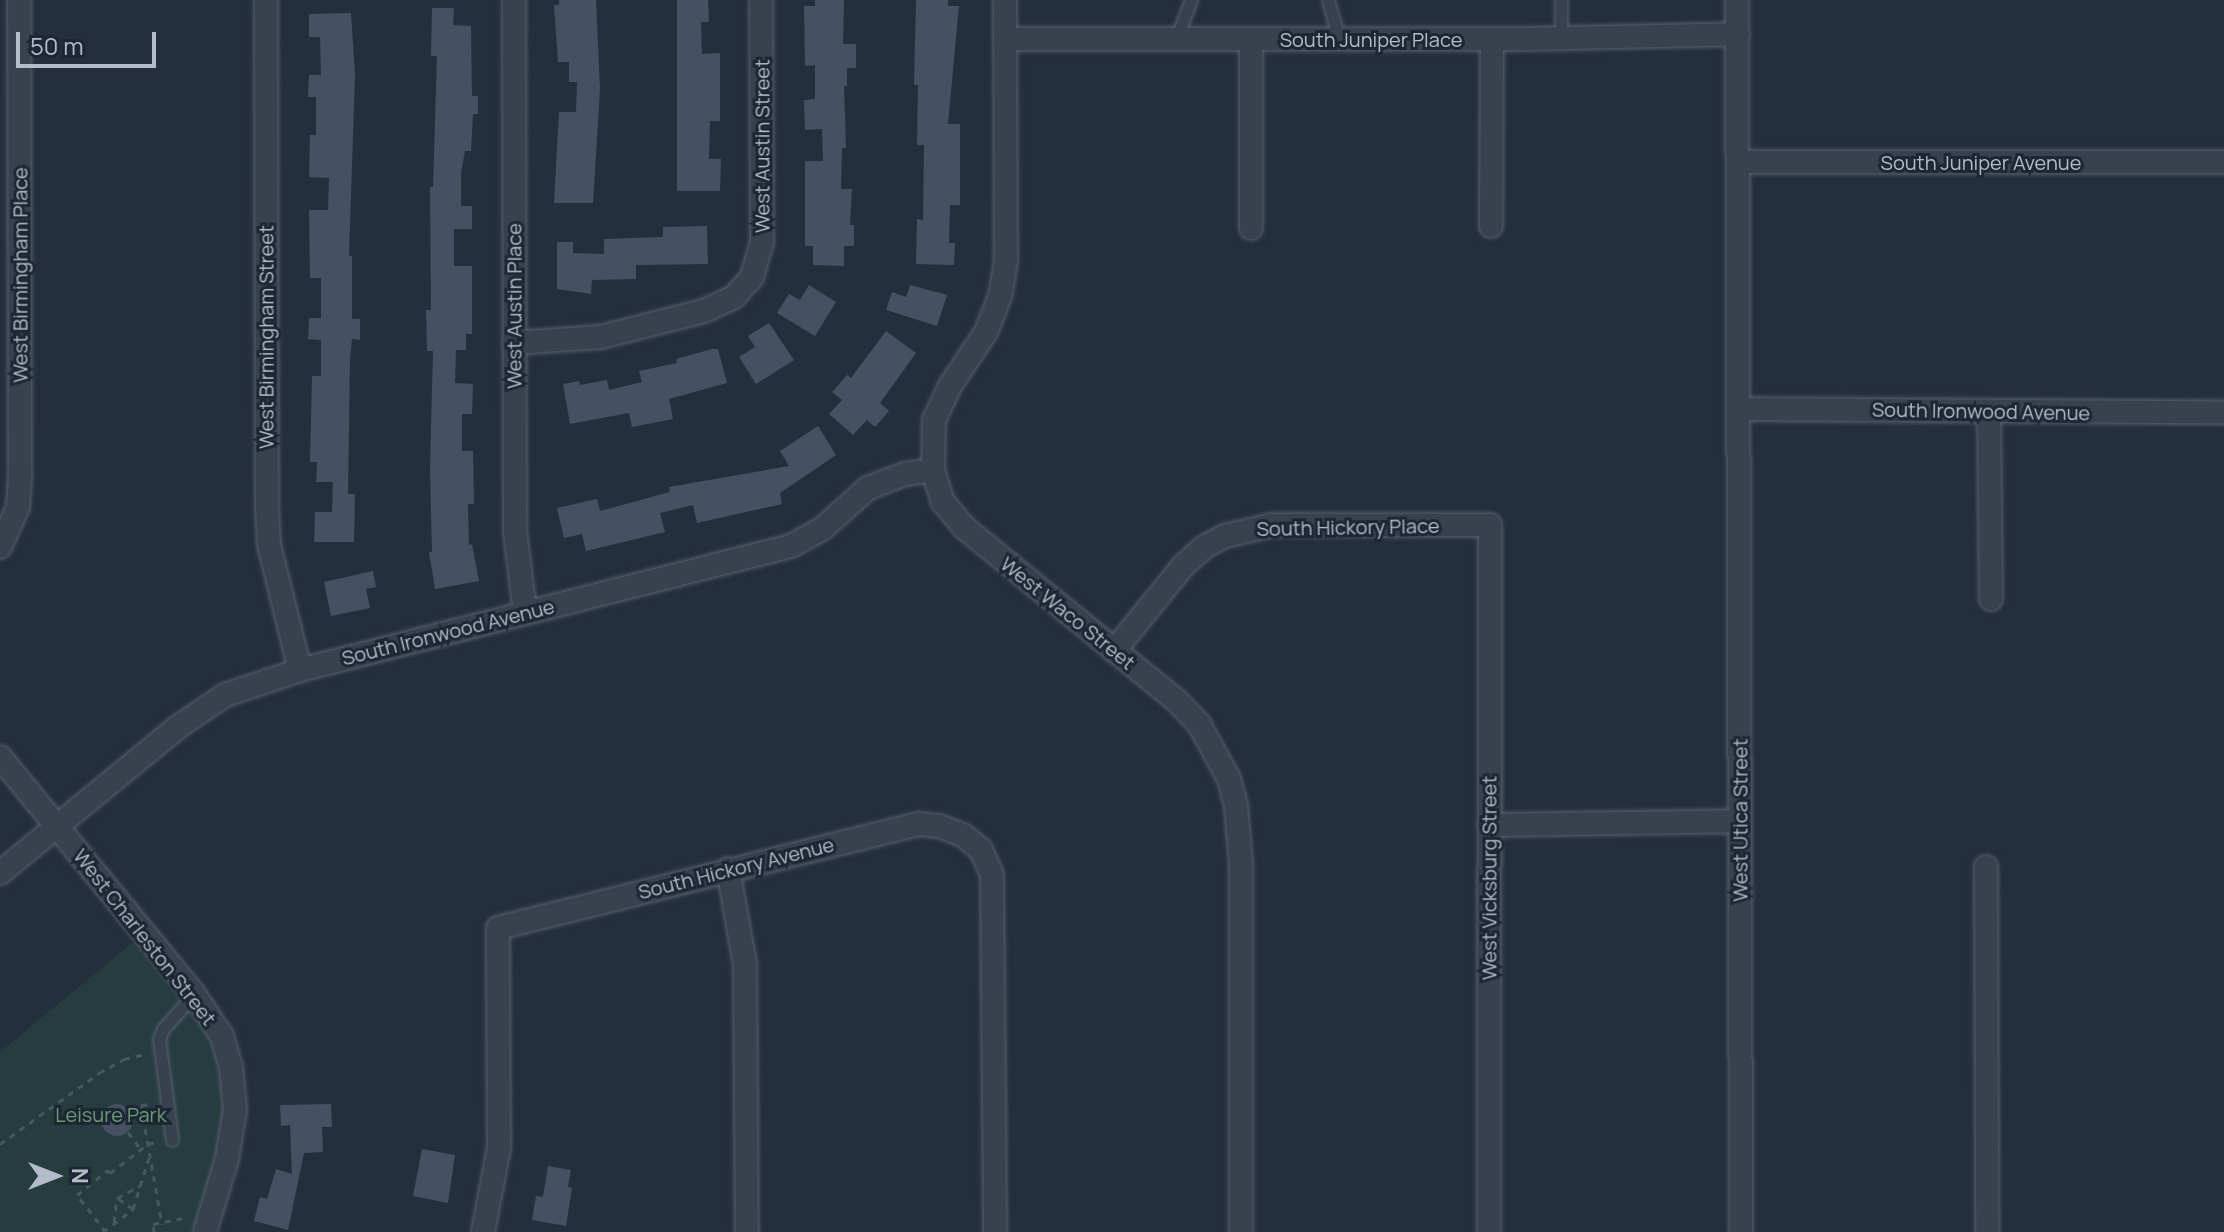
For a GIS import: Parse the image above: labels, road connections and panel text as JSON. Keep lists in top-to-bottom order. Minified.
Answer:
{"streets":{"street":["South Juniper Place","West Austin Street","South Juniper Avenue","West Birmingham Place","West Austin Place","West Birmingham Street","South Ironwood Avenue","South Hickory Place","West Waco Street","West Utica Street","South Hickory Avenue","West Vicksburg Street","West Charleston Street"]},"crossings":[["South Juniper Place","West Waco Street"],["South Juniper Place","West Utica Street"],["West Austin Street","West Austin Place"],["South Juniper Avenue","West Utica Street"],["West Austin Place","South Ironwood Avenue"],["West Birmingham Street","South Ironwood Avenue"],["South Ironwood Avenue","West Waco Street"],["South Ironwood Avenue","West Utica Street"],["South Ironwood Avenue","West Charleston Street"],["South Hickory Place","West Waco Street"],["South Hickory Place","West Vicksburg Street"]],"parks":["Leisure Park"],"scale_bar":"50 m","north":"right"}
